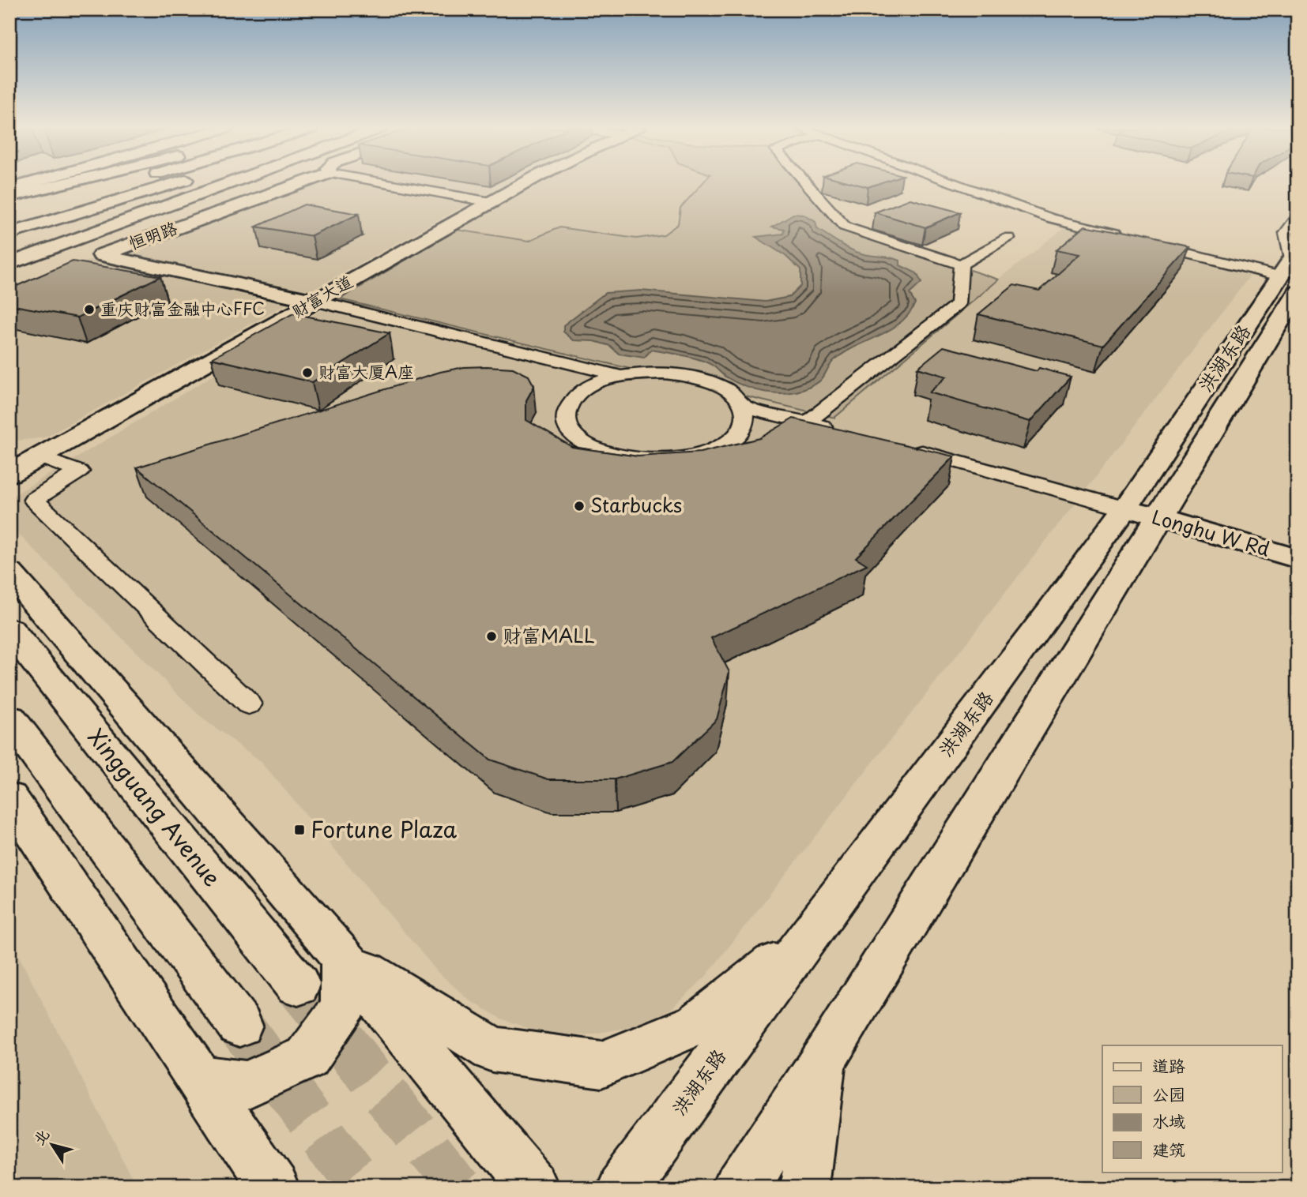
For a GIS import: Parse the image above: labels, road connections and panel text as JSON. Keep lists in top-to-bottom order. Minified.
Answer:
{"streets":{"main road":["恒明路","财富大道","洪湖东路","Longhu W Rd","Xingguang Avenue"]},"crossings":[["恒明路","财富大道"],["洪湖东路","Longhu W Rd"]],"places":{"other":["重庆财富金融中心FFC","财富大厦A座","Starbucks","财富MALL"],"transit":["Fortune Plaza"]},"legend":["道路","公园","水域","建筑"],"north":"top left"}
